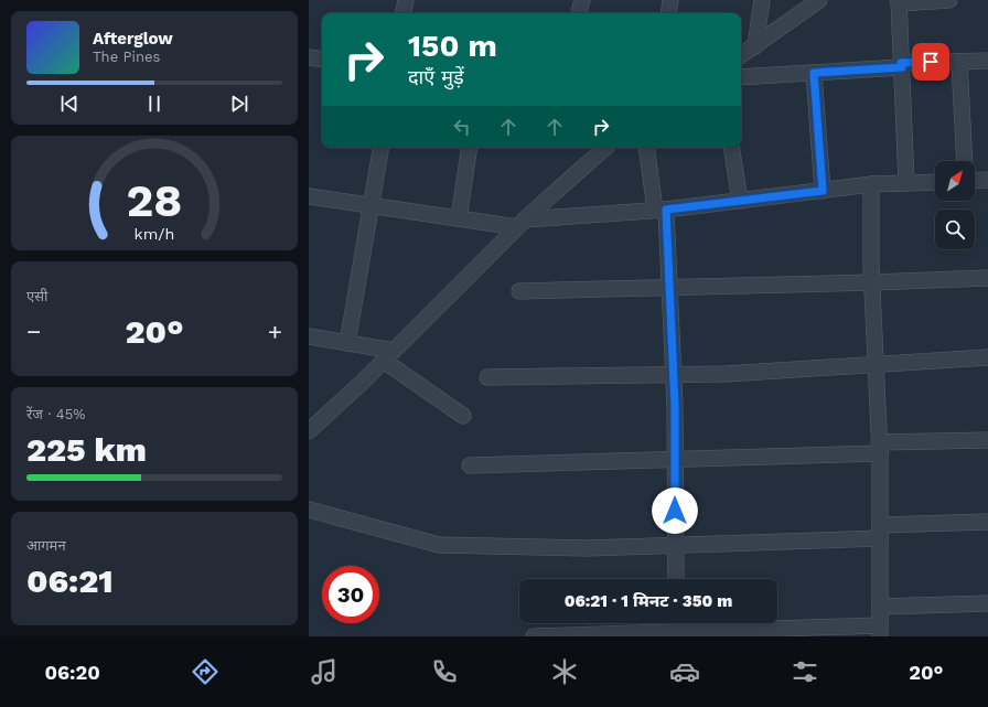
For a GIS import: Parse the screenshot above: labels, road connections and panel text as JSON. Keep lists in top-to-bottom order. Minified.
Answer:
{"north":"top right","page":{"turn":["150 m","दाएँ मुड़ें"],"song":["Afterglow","The Pines"],"tile":["एसी",["रेंज · 45%","225 km"],["आगमन","06:21"]],"heat":["−","20°","+"],"limit":"30","trip":"06:21 · 1 मिनट · 350 m","tabs":["06:20","20°"],"gauge":["28","km/h"]}}
